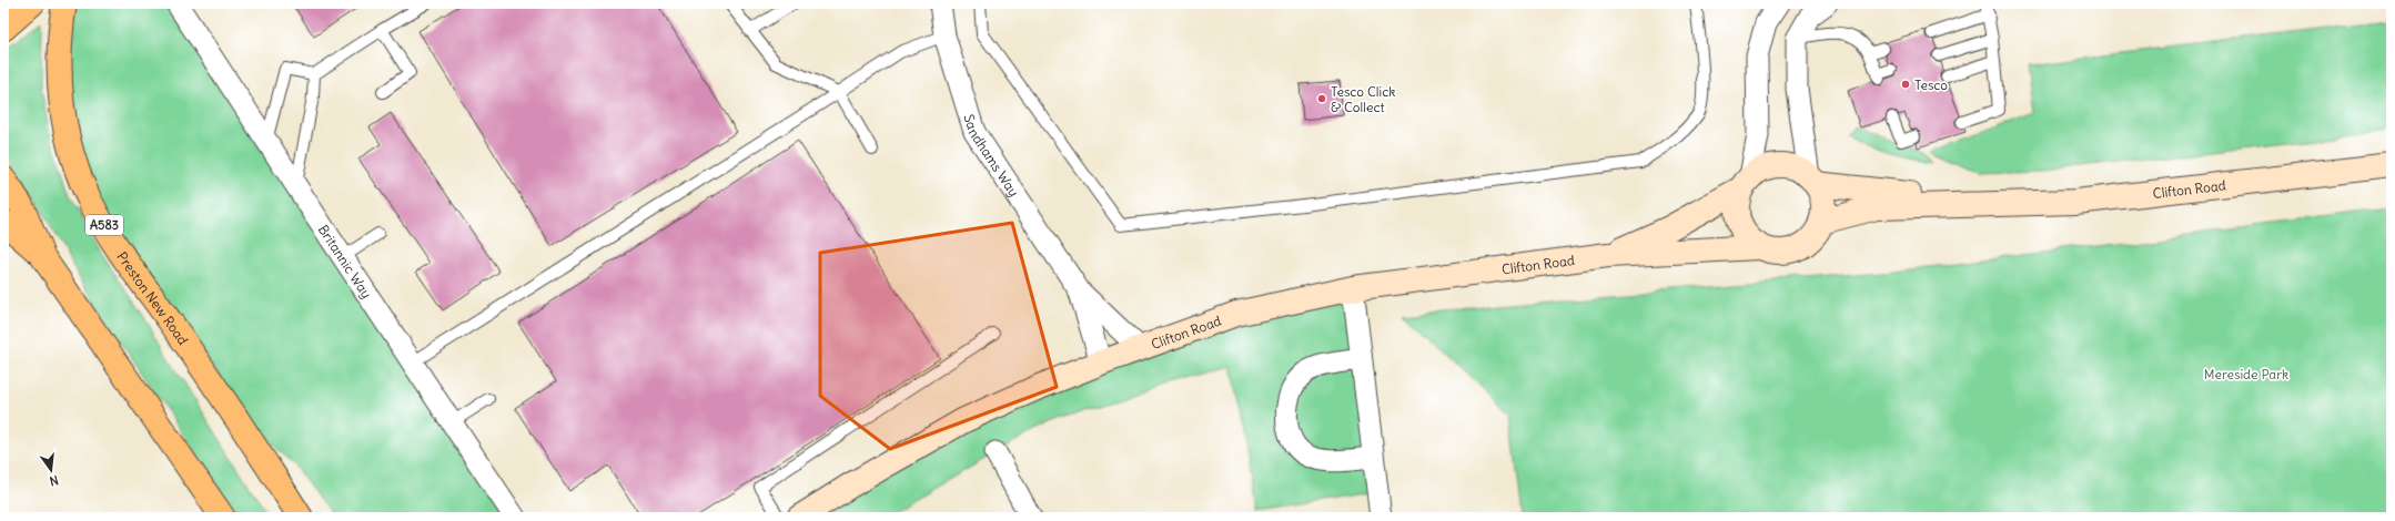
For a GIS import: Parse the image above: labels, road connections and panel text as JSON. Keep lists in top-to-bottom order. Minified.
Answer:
{"streets":{"highway":["A583","Preston New Road"],"street":["Sandhams Way","Clifton Road","Britannic Way"]},"crossings":[["Sandhams Way","Clifton Road"]],"parks":["Mereside Park"],"places":["Tesco","Tesco Click & Collect"],"north":"bottom"}
